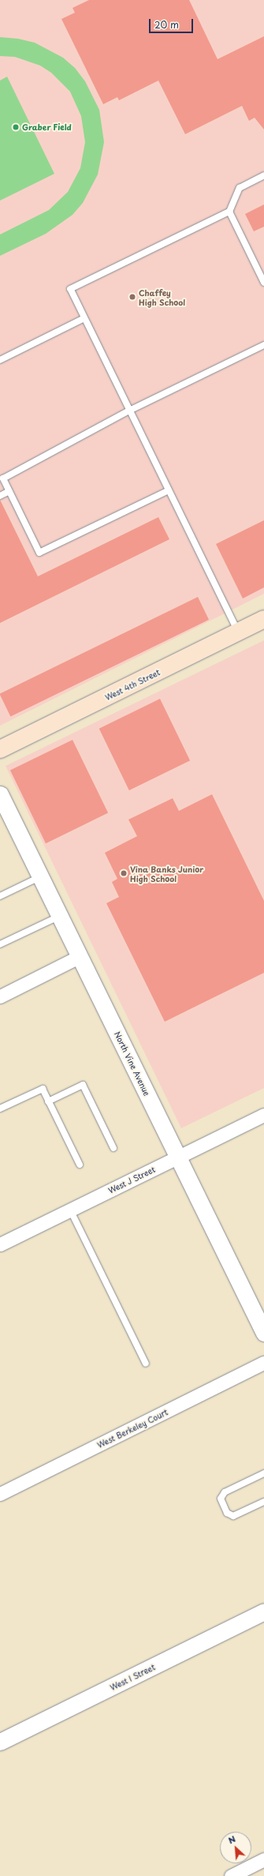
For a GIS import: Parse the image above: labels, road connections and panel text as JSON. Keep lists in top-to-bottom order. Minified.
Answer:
{"streets":{"main road":["West 4th Street"],"street":["North Vine Avenue","West J Street","West Berkeley Court","West I Street"]},"crossings":[["North Vine Avenue","West J Street"]],"places":["Graber Field","Chaffey High School","Vina Banks Junior High School"],"scale_bar":"20 m","north":"top left"}
